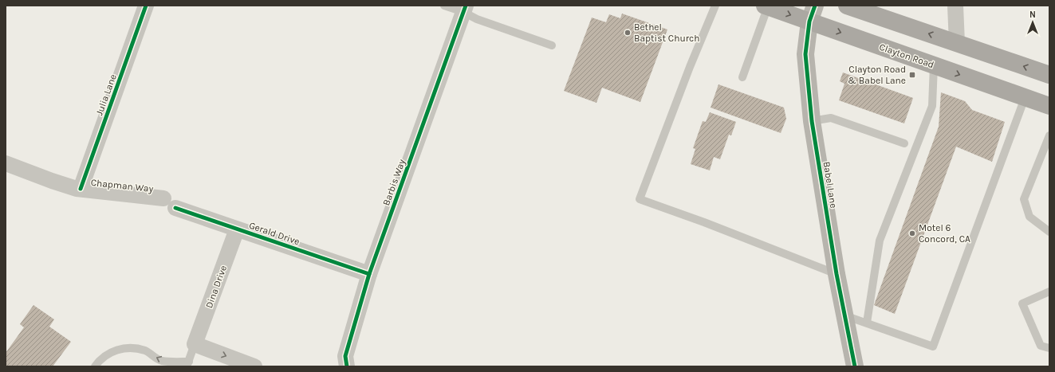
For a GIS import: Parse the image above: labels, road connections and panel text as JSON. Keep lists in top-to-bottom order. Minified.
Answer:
{"streets":{"main road":["Clayton Road"],"street":["Julia Lane","Barbis Way","Babel Lane","Chapman Way","Gerald Drive","Dina Drive"]},"crossings":[["Clayton Road","Babel Lane"],["Julia Lane","Chapman Way"],["Barbis Way","Gerald Drive"],["Chapman Way","Gerald Drive"],["Gerald Drive","Dina Drive"]],"places":{"other":["Bethel Baptist Church","Motel 6 Concord, CA"],"transit":["Clayton Road & Babel Lane"]},"north":"top"}
